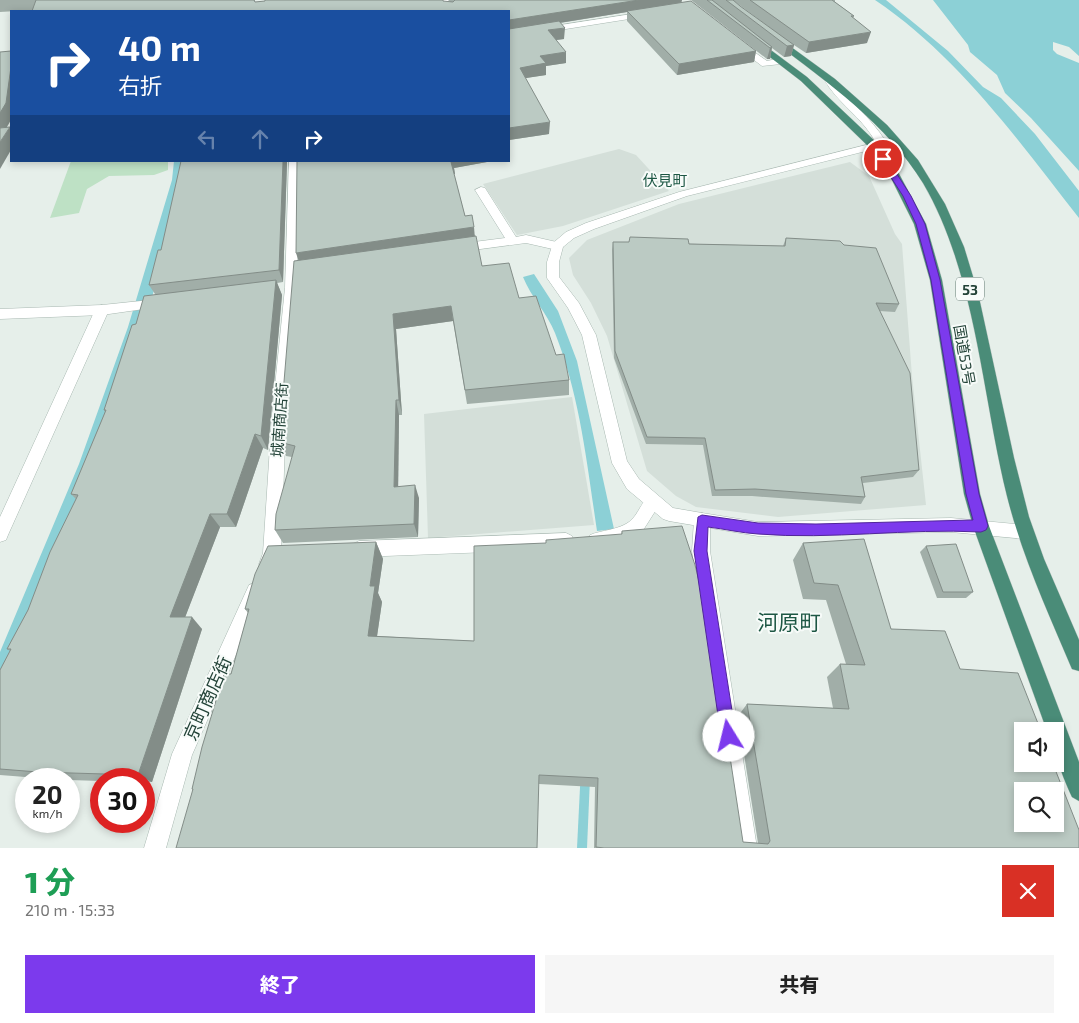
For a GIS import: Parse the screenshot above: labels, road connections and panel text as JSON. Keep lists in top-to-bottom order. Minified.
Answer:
{"streets":{"highway":["53","国道53号"],"street":["城南商店街","京町商店街"]},"crossings":[["城南商店街","京町商店街"]],"districts":["伏見町","河原町"],"page":{"turn":["40 m","右折"],"speed":"20 km/h","limit":"30","heading":["1 分","210 m · 15:33"],"buttons":["終了","共有"]}}
